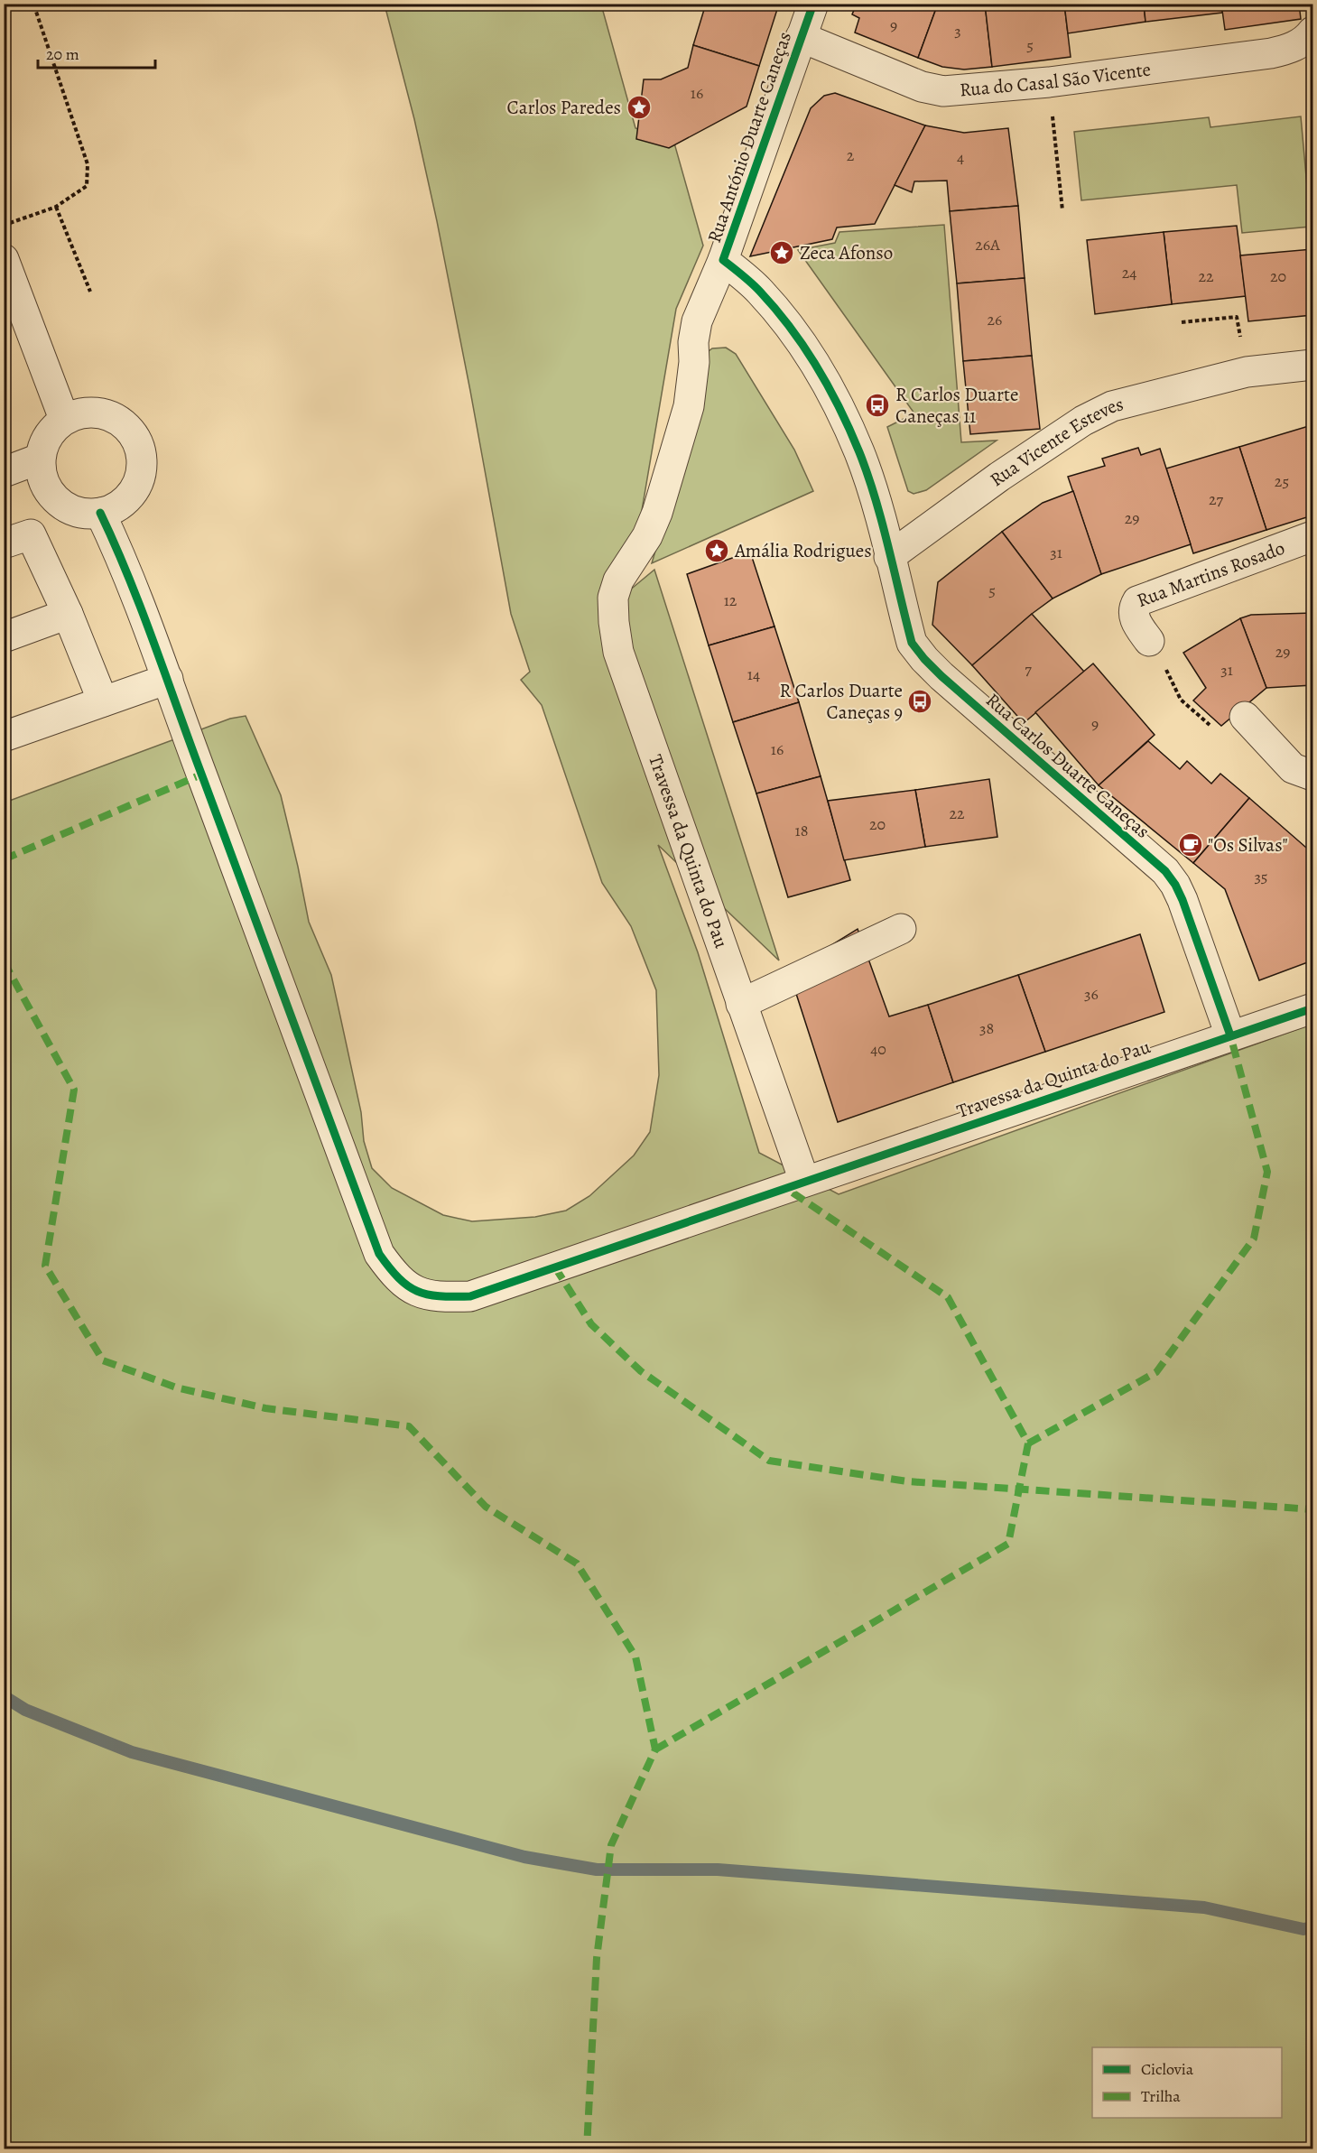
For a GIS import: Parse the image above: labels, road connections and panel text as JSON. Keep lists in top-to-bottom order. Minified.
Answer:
{"streets":{"street":["Rua do Casal São Vicente","Rua António Duarte Caneças","Rua Vicente Esteves","Rua Martins Rosado","Rua Carlos Duarte Caneças","Travessa da Quinta do Pau"]},"crossings":[["Rua do Casal São Vicente","Rua António Duarte Caneças"],["Rua António Duarte Caneças","Rua Carlos Duarte Caneças"],["Rua António Duarte Caneças","Travessa da Quinta do Pau"],["Rua Vicente Esteves","Rua Carlos Duarte Caneças"],["Rua Carlos Duarte Caneças","Travessa da Quinta do Pau"]],"places":{"place":["Carlos Paredes","Zeca Afonso","Amália Rodrigues"],"bus stop":["R Carlos Duarte Caneças 11","R Carlos Duarte Caneças 9"],"cafe":["\"Os Silvas\""]},"house_numbers":["9","3","5","16","2","4","26A","24","22","20","26","25","27","29","31","5","12","29","7","31","14","9","16","22","20","18","35","36","38","40"],"legend":["Ciclovia","Trilha"],"scale_bar":"20 m"}
